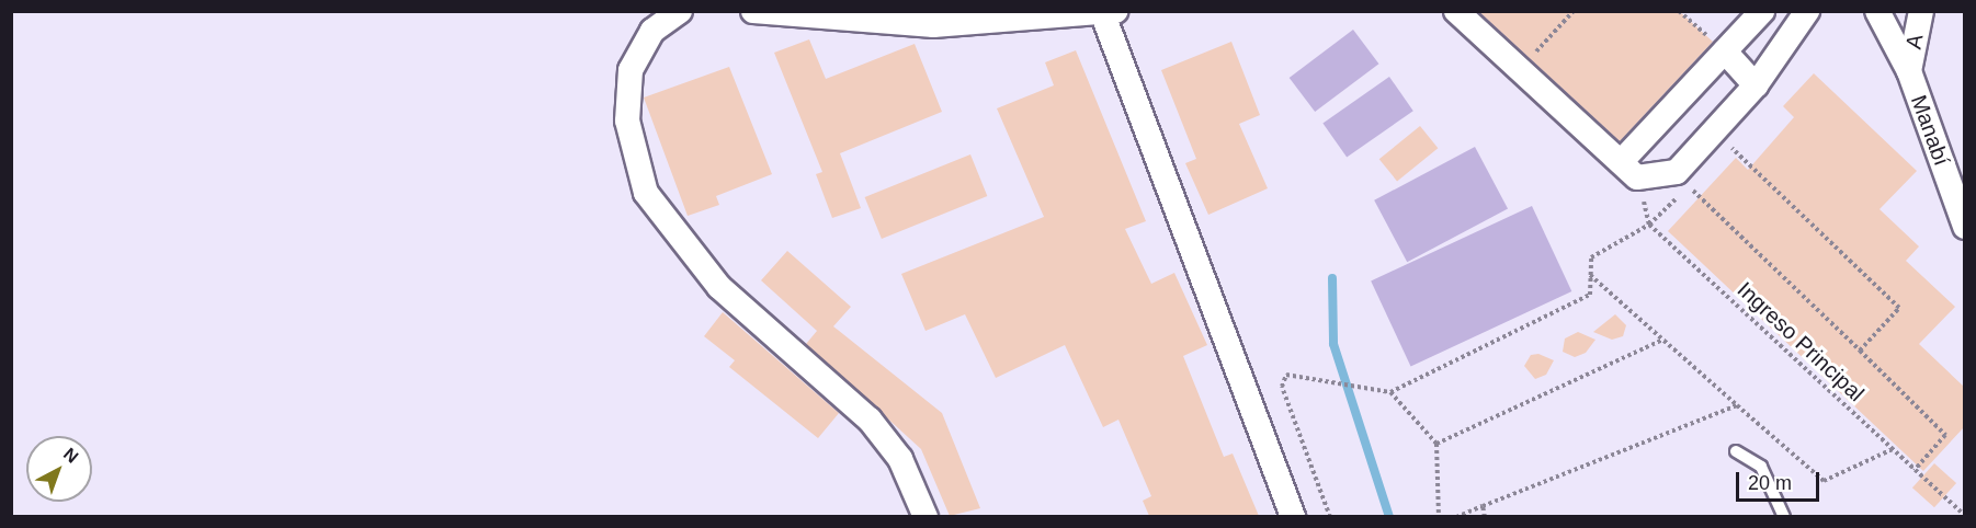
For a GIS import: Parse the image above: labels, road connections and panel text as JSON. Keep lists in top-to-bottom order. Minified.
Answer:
{"streets":{"street":["A","Manabí"],"path":["Ingreso Principal"]},"crossings":[["A","Manabí"]],"scale_bar":"20 m","north":"top right"}
